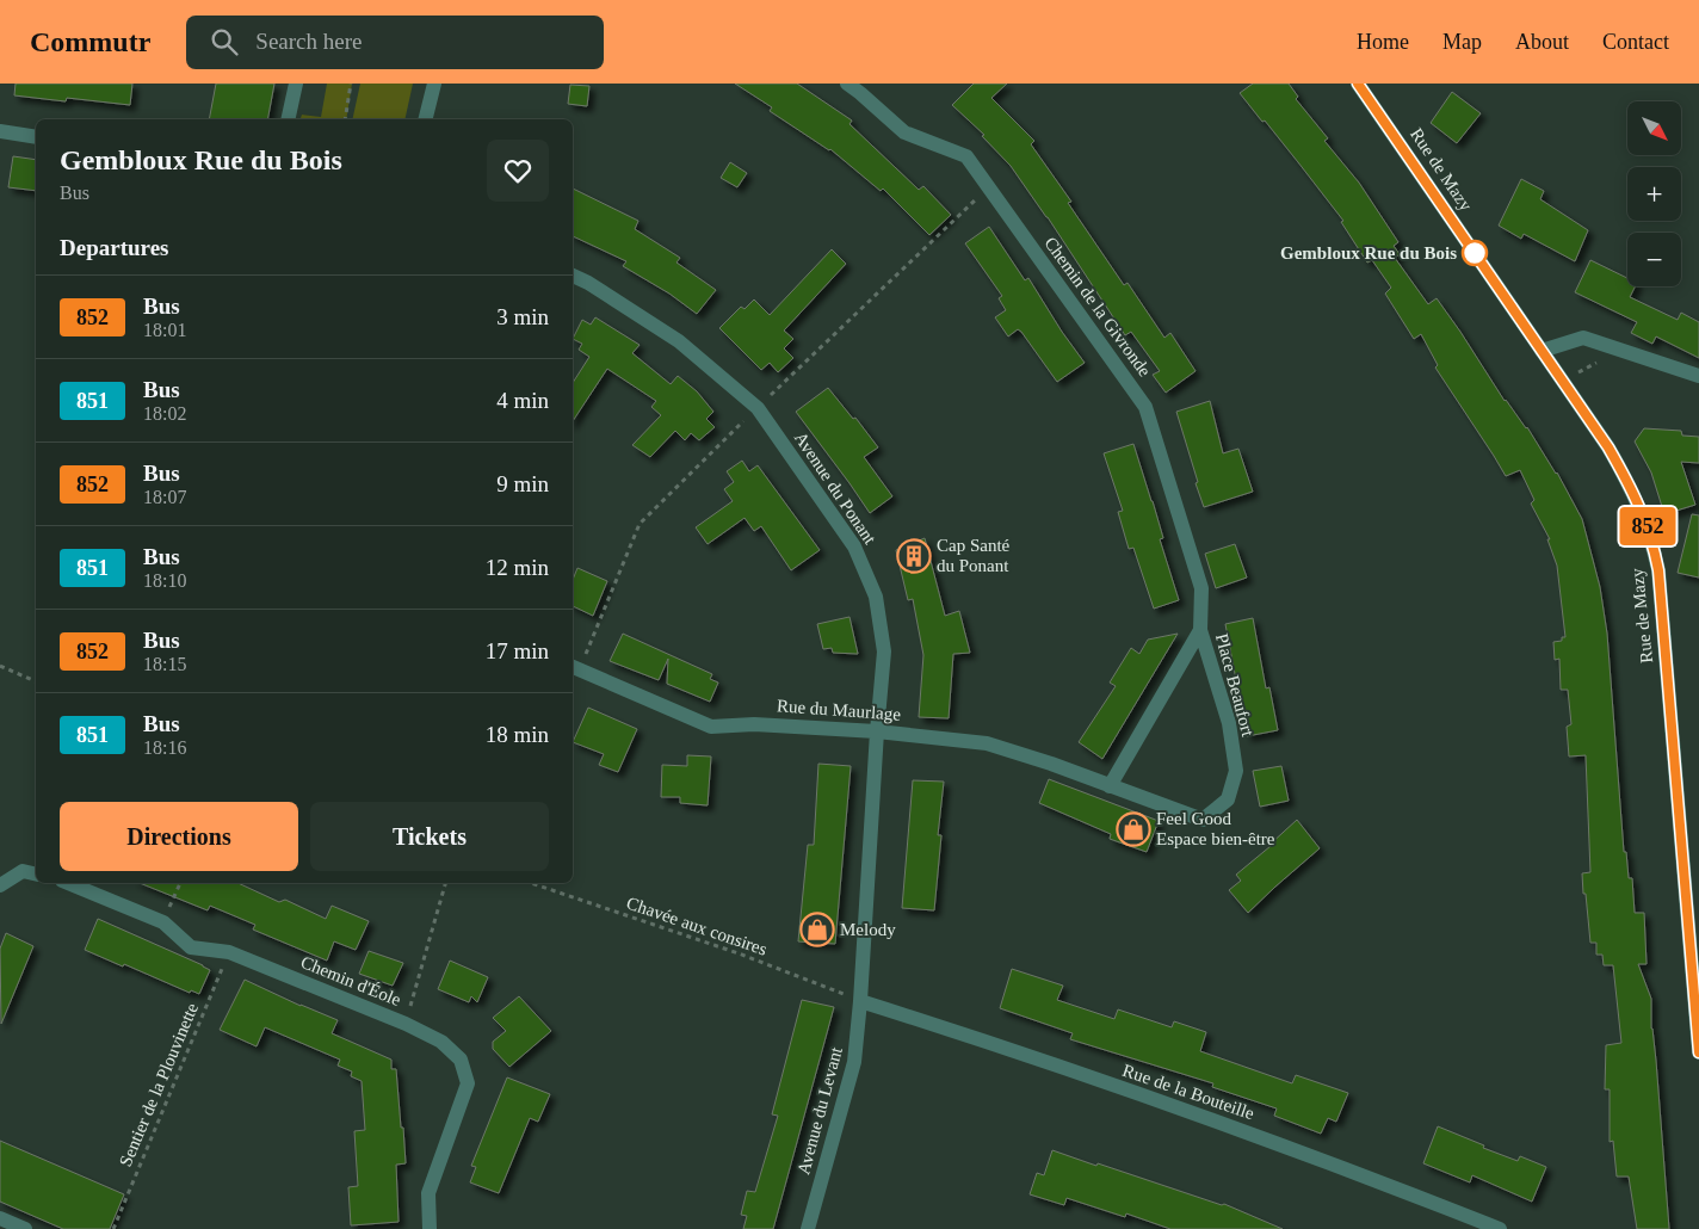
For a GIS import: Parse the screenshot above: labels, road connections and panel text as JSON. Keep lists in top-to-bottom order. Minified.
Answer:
{"streets":{"street":["Rue de Mazy","Chemin de la Givronde","Avenue du Ponant","Place Beaufort","Rue du Maurlage","Chemin d'Éole","Rue de la Bouteille","Avenue du Levant"],"path":["Chavée aux consires","Sentier de la Plouvinette"]},"crossings":[["Chemin de la Givronde","Place Beaufort"],["Avenue du Ponant","Rue du Maurlage"],["Avenue du Ponant","Chavée aux consires"],["Avenue du Ponant","Rue de la Bouteille"],["Avenue du Ponant","Avenue du Levant"],["Place Beaufort","Rue du Maurlage"],["Chavée aux consires","Rue de la Bouteille"],["Chavée aux consires","Avenue du Levant"],["Chemin d'Éole","Sentier de la Plouvinette"],["Rue de la Bouteille","Avenue du Levant"]],"places":{"other":["Gembloux Rue du Bois"],"building":["Cap Santé du Ponant"],"shop":["Feel Good Espace bien-être","Melody"]},"lines":["bus line 852"],"north":"bottom right","page":{"header":"Commutr","search":"Search here","nav":["Home","Map","About","Contact"],"on_map":"852","map_buttons":["+","−"],"heading":[["Gembloux Rue du Bois","Bus"],"Departures"],"list":[{"mark":"852","name":"Bus","note":"18:01","value":"3 min"},{"mark":"851","name":"Bus","note":"18:02","value":"4 min"},{"mark":"852","name":"Bus","note":"18:07","value":"9 min"},{"mark":"851","name":"Bus","note":"18:10","value":"12 min"},{"mark":"852","name":"Bus","note":"18:15","value":"17 min"},{"mark":"851","name":"Bus","note":"18:16","value":"18 min"}],"buttons":["Directions","Tickets"]}}
